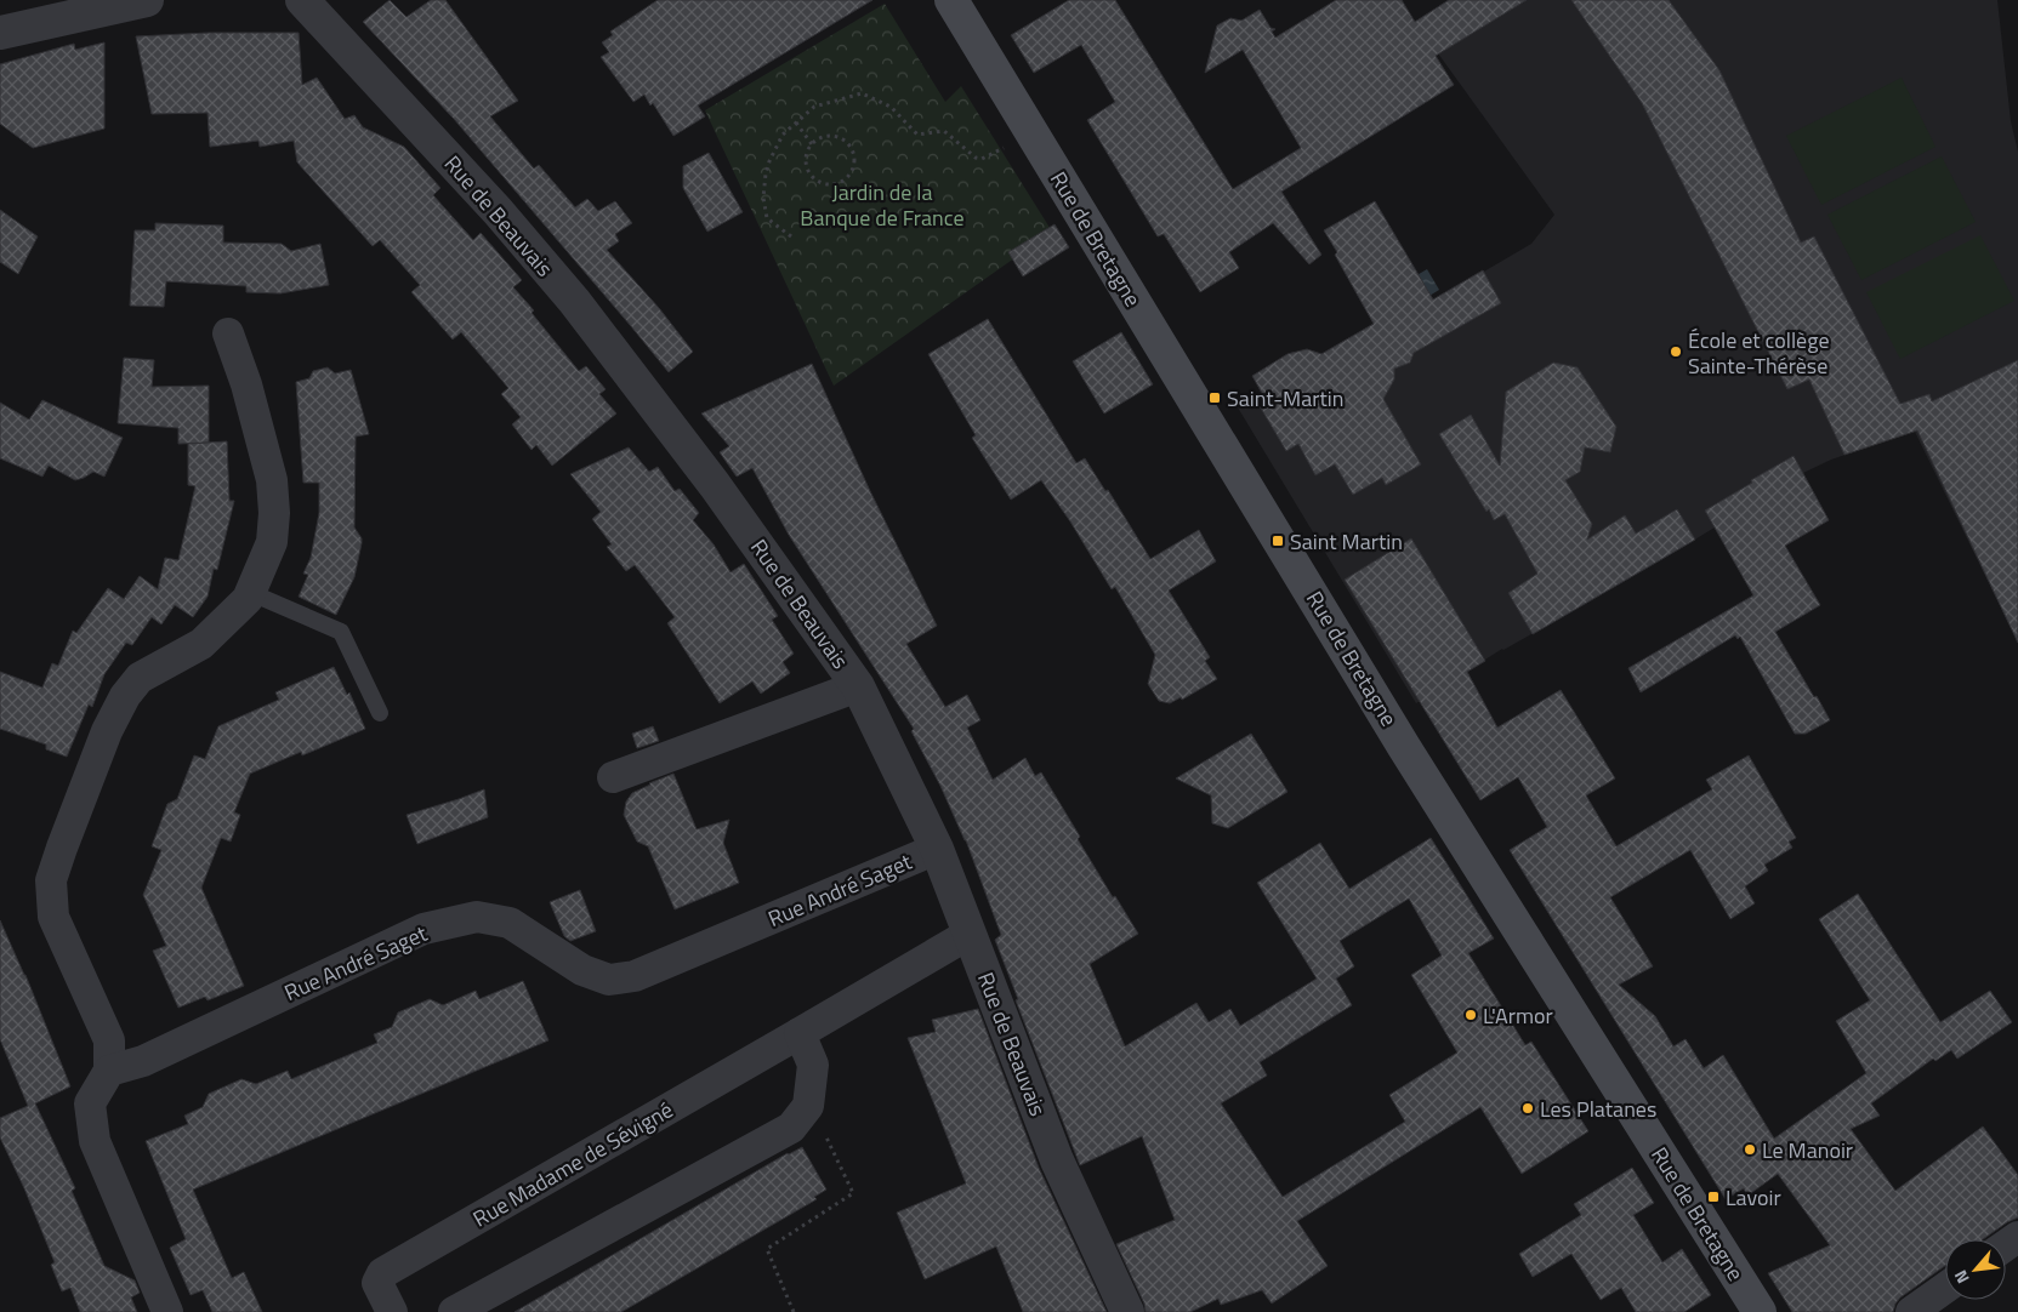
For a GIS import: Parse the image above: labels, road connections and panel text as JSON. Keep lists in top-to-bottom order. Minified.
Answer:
{"streets":{"main road":["Rue de Bretagne"],"street":["Rue de Beauvais","Rue André Saget","Rue Madame de Sévigné"]},"crossings":[["Rue de Beauvais","Rue André Saget"],["Rue de Beauvais","Rue Madame de Sévigné"]],"parks":["Jardin de la Banque de France"],"places":{"other":["École et collège Sainte-Thérèse","L'Armor","Les Platanes","Le Manoir"],"transit":["Saint-Martin","Saint Martin","Lavoir"]},"north":"bottom left"}
